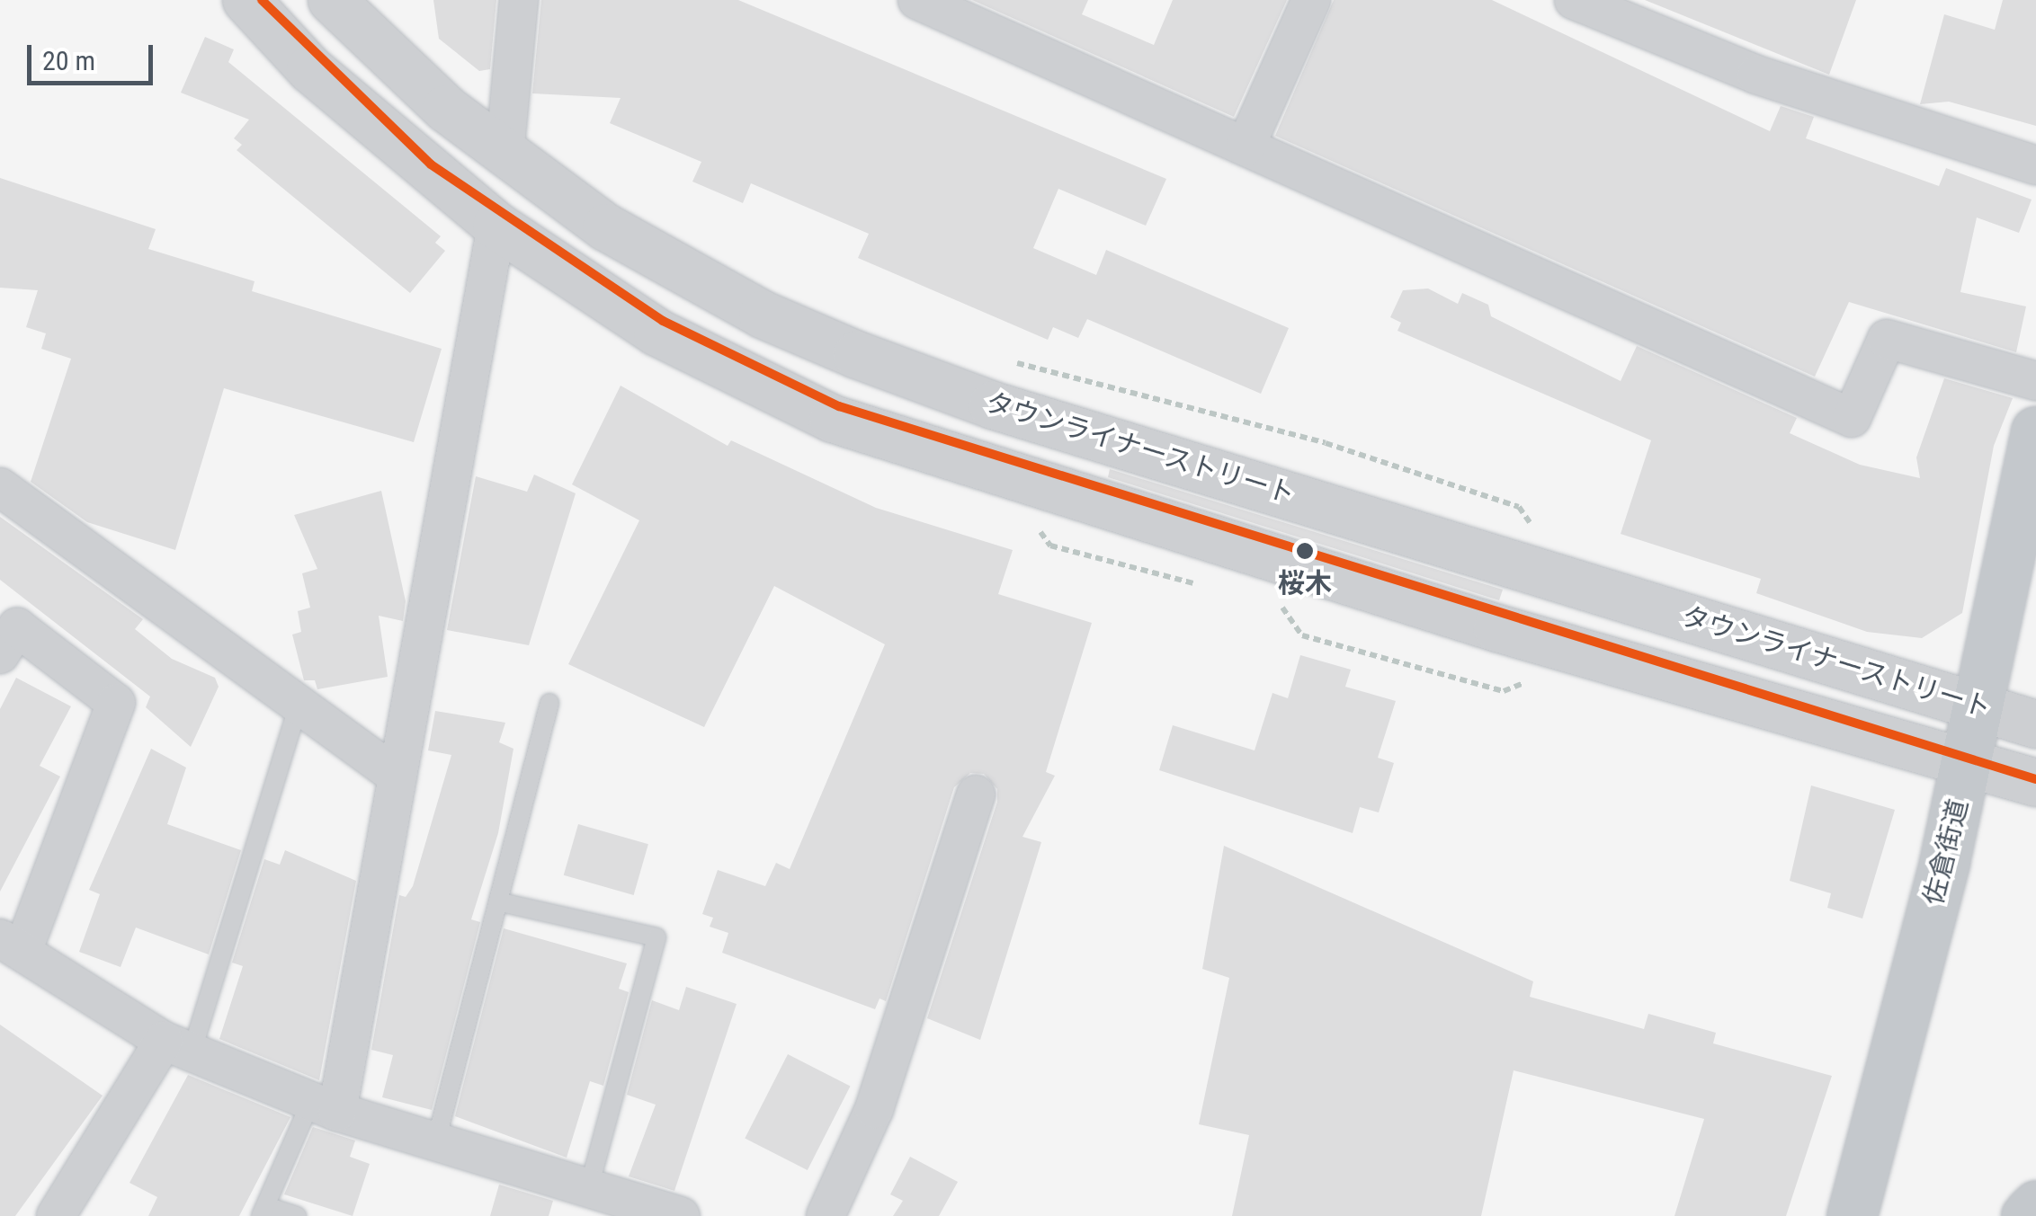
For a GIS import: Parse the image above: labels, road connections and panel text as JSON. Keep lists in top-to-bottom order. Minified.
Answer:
{"streets":{"highway":["佐倉街道"],"street":["タウンライナーストリート"]},"crossings":[["タウンライナーストリート","佐倉街道"]],"places":["桜木"],"scale_bar":"20 m"}
